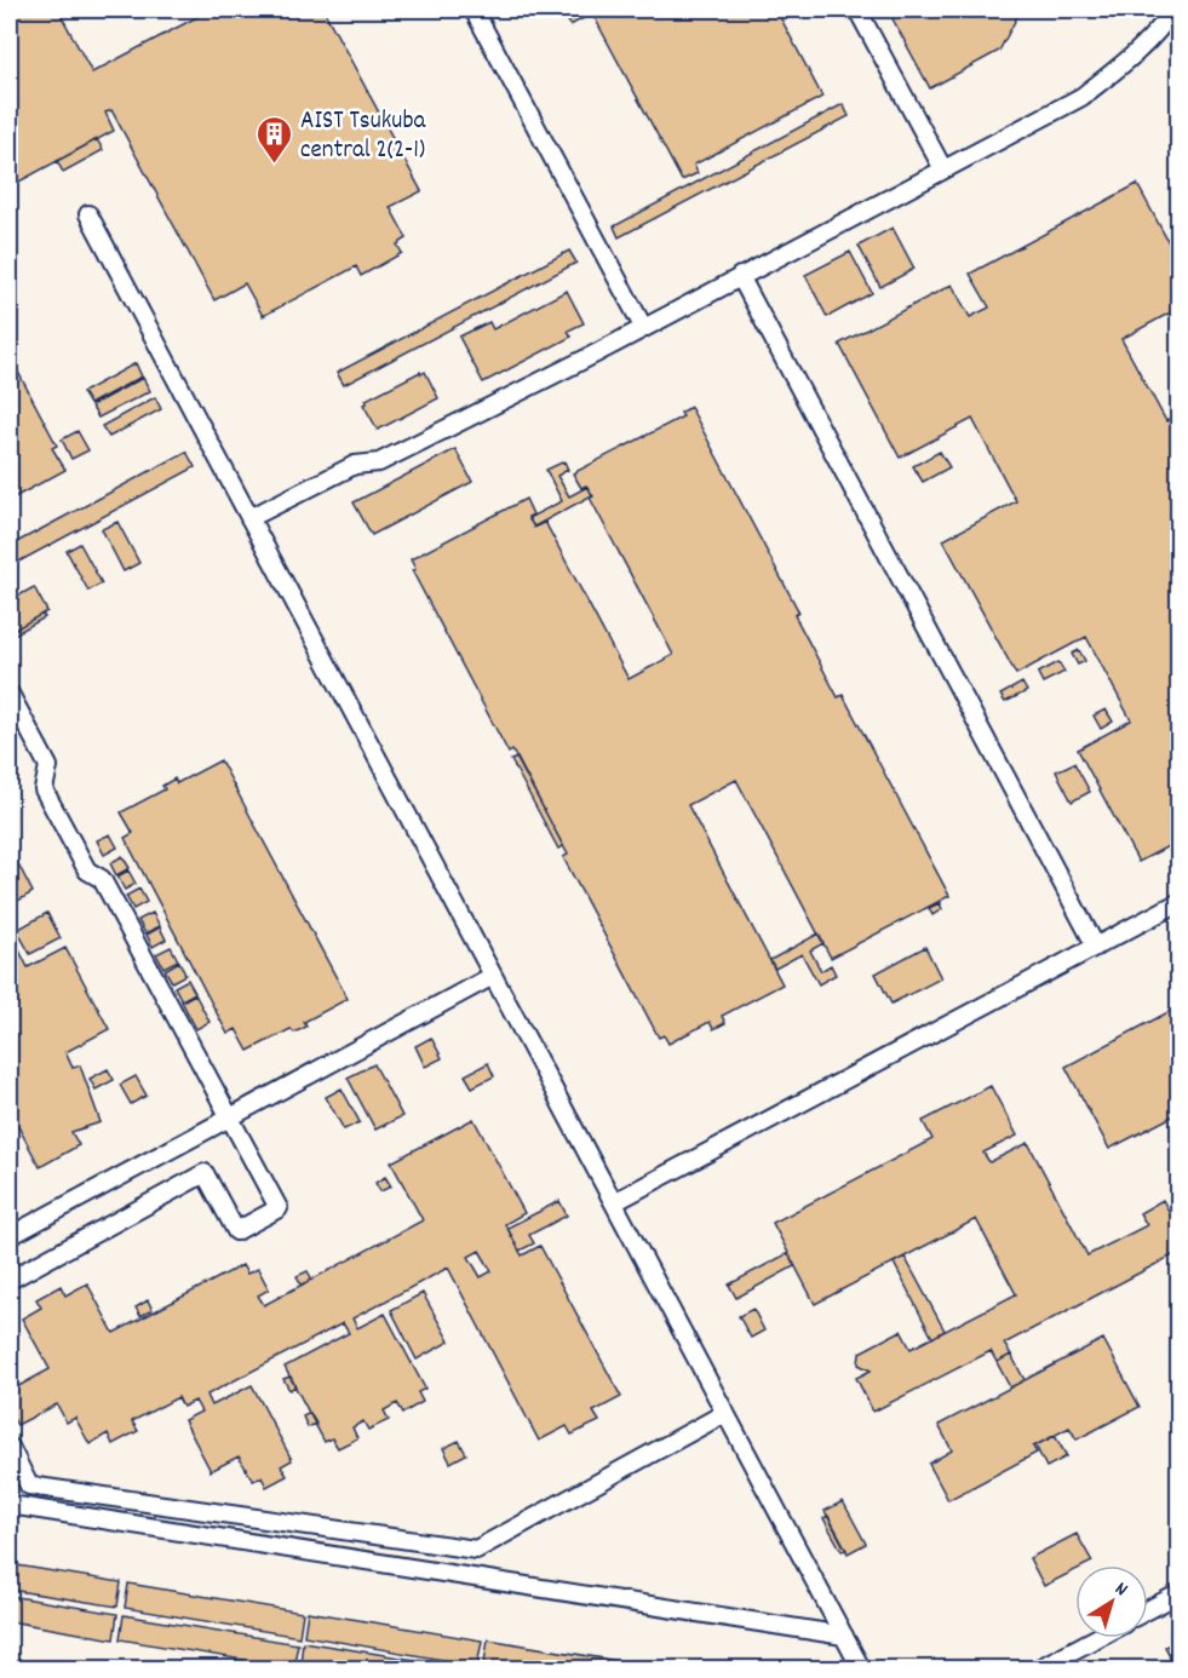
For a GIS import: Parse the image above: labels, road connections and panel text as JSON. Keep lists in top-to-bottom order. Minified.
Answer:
{"places":{"building":["AIST Tsukuba central 2(2-1)"]},"north":"top right"}
